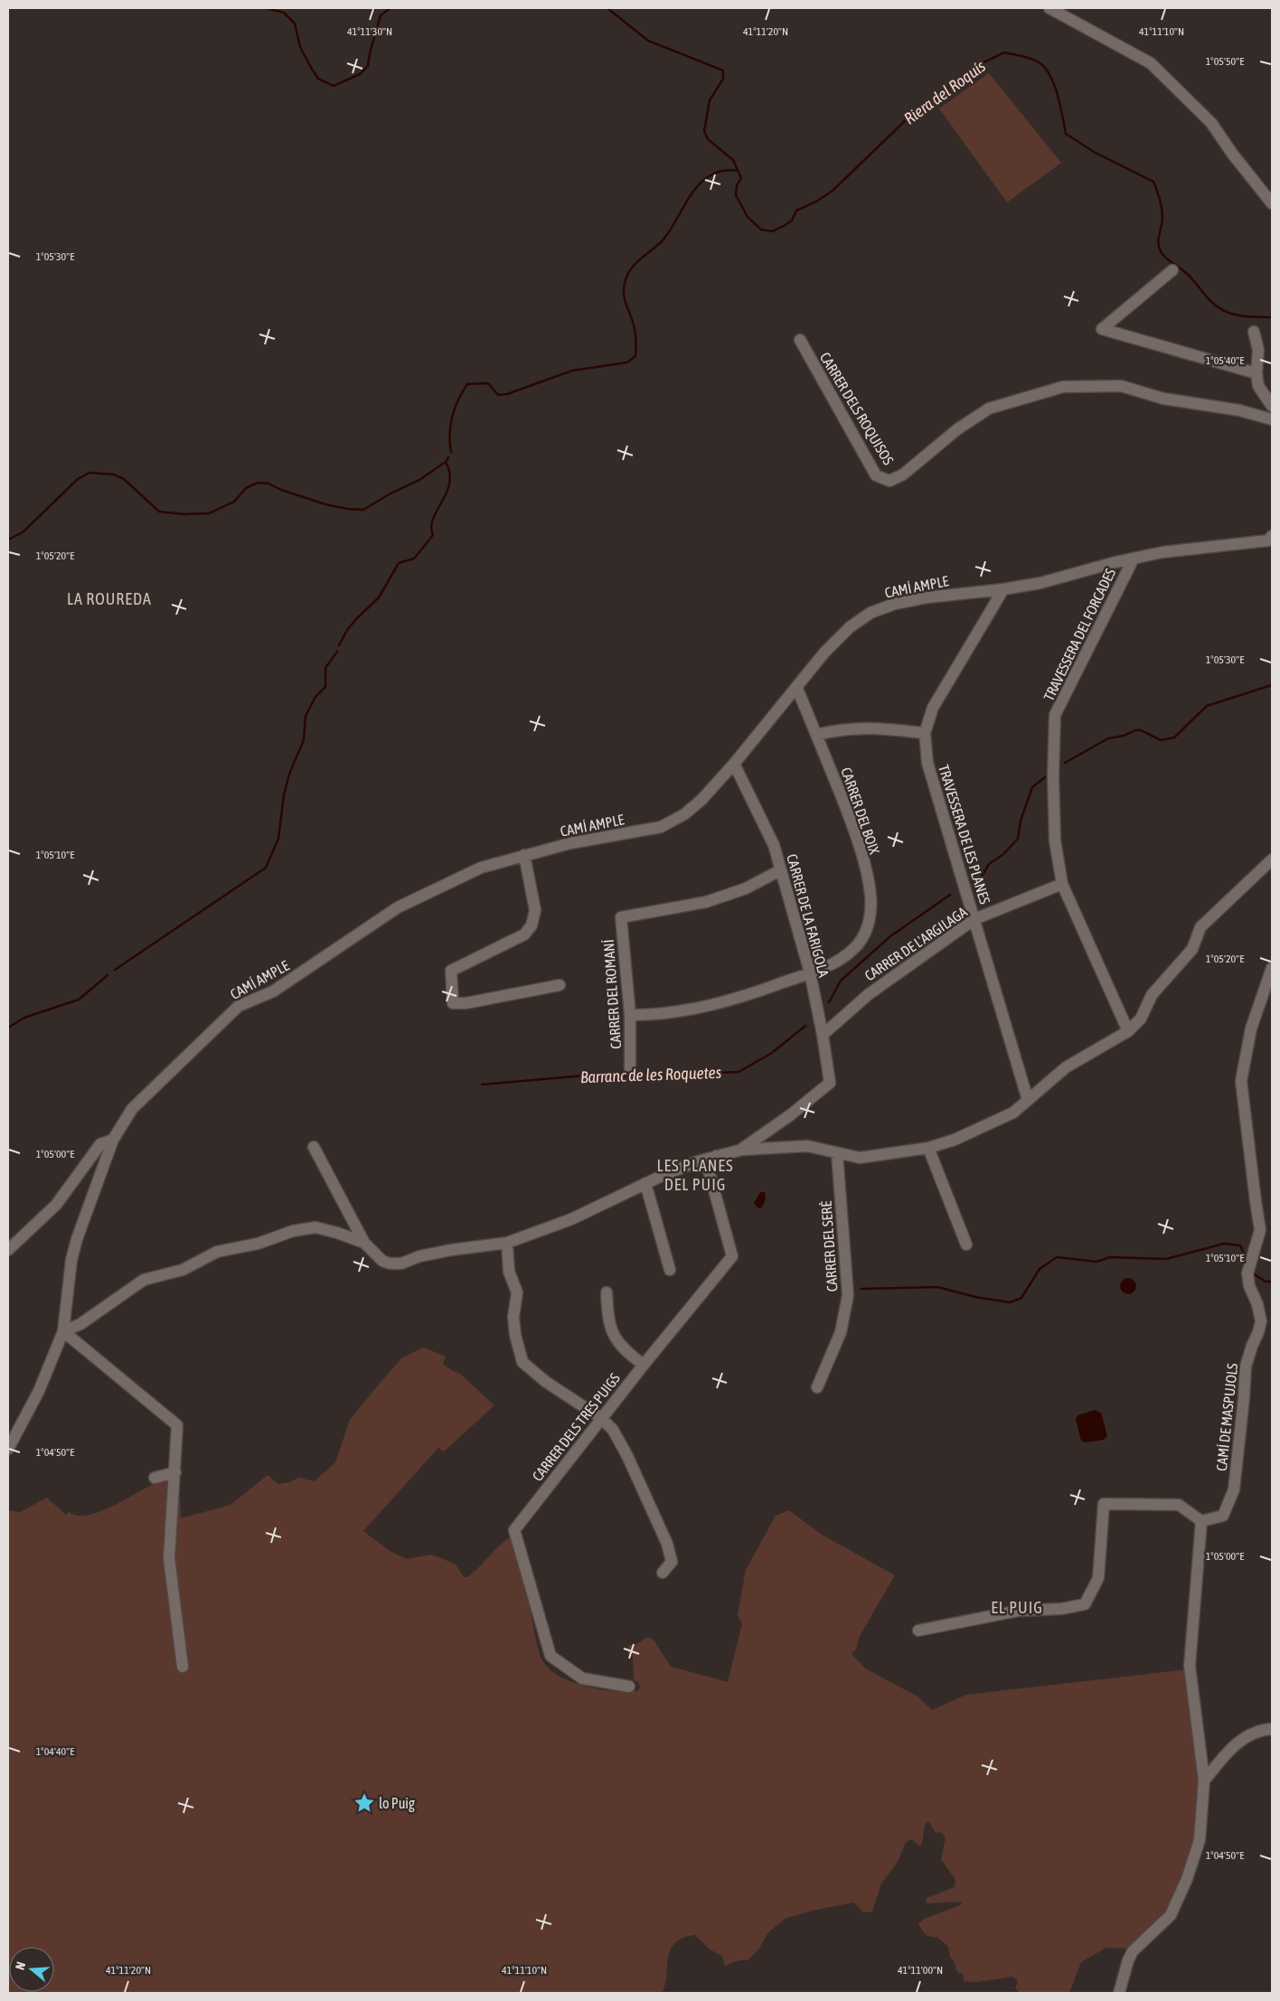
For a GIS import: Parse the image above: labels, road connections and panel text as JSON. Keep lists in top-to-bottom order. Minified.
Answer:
{"streets":{"street":["CARRER DELS ROQUISOS","CAMÍ AMPLE","TRAVESSERA DEL FORCADES","CARRER DEL BOIX","TRAVESSERA DE LES PLANES","CARRER DE LA FARIGOLA","CARRER DE L'ARGILAGA","CARRER DEL ROMANÍ","CARRER DEL SERÈ","CAMÍ DE MASPUJOLS","CARRER DELS TRES PUIGS"]},"crossings":[["CAMÍ AMPLE","CARRER DEL BOIX"],["CAMÍ AMPLE","TRAVESSERA DE LES PLANES"],["CAMÍ AMPLE","CARRER DE LA FARIGOLA"],["TRAVESSERA DEL FORCADES","CARRER DE L'ARGILAGA"],["CARRER DEL BOIX","CARRER DE LA FARIGOLA"],["CARRER DEL BOIX","CARRER DEL ROMANÍ"],["TRAVESSERA DE LES PLANES","CARRER DE L'ARGILAGA"],["CARRER DE LA FARIGOLA","CARRER DE L'ARGILAGA"],["CARRER DE LA FARIGOLA","CARRER DEL ROMANÍ"]],"districts":["LA ROUREDA","LES PLANES DEL PUIG","EL PUIG"],"water":["Riera del Roquís","Barranc de les Roquetes"],"places":{"place":["lo Puig"]},"north":"left","coordinates":["41°11'30\"N","41°11'20\"N","41°11'10\"N","1°05'50\"E","1°05'30\"E","1°05'40\"E","1°05'20\"E","1°05'10\"E","1°05'00\"E","1°04'50\"E","1°04'40\"E","41°11'00\"N"]}
